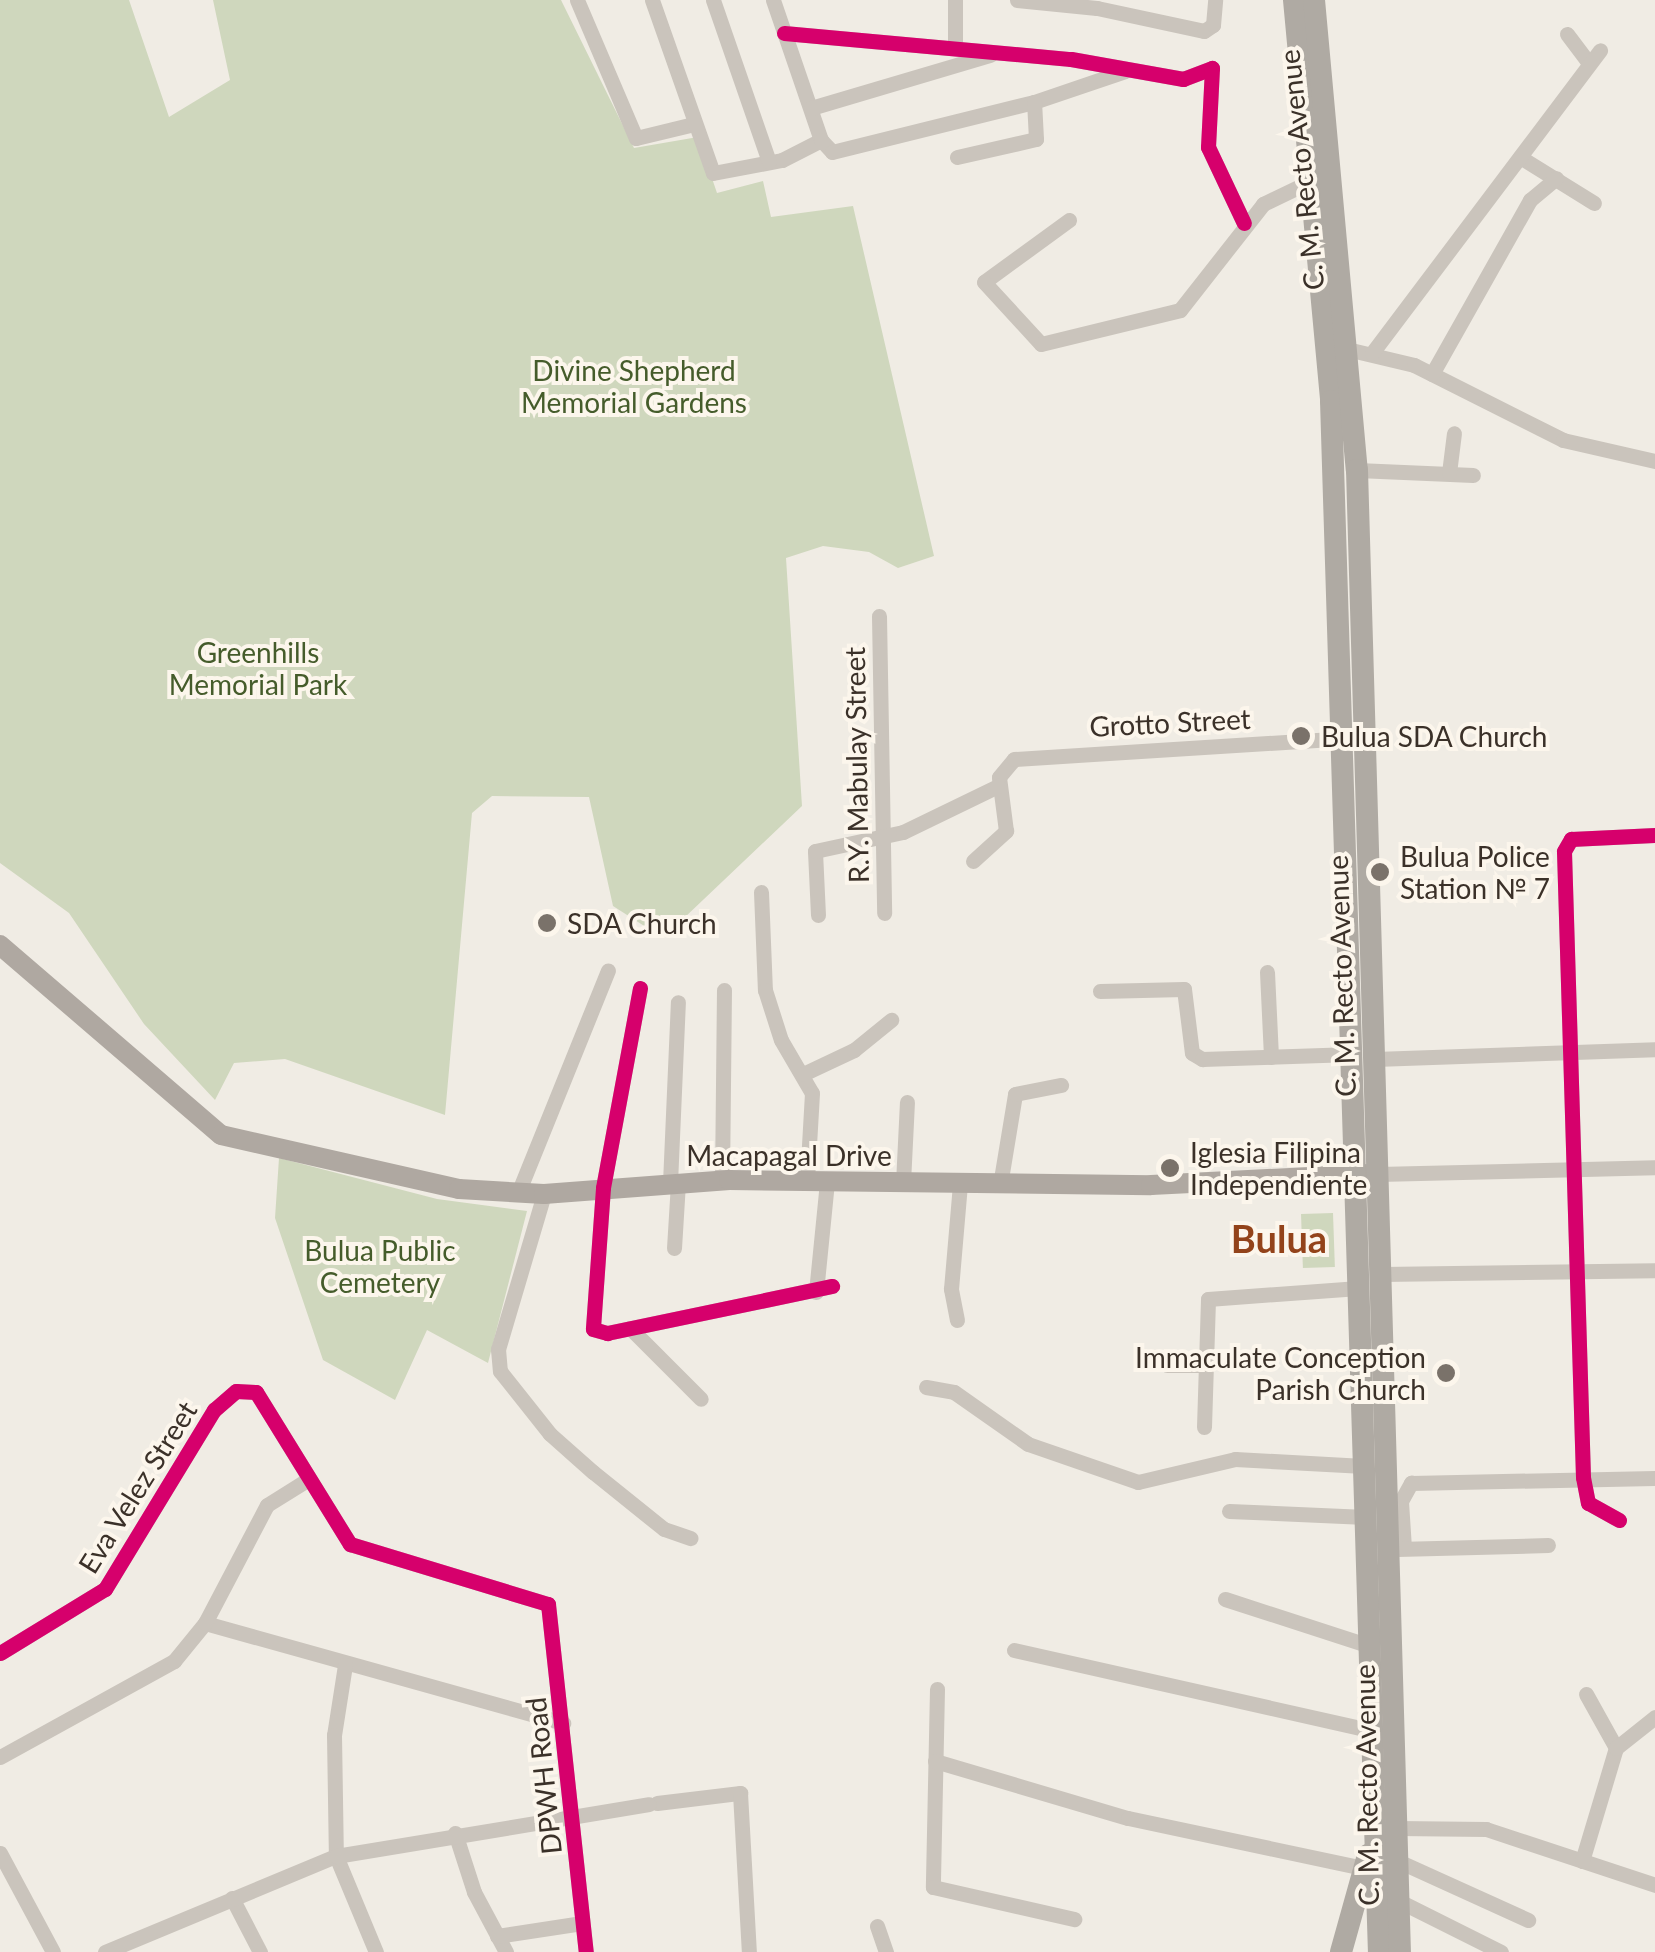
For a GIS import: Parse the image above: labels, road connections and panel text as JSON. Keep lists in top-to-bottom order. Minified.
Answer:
{"streets":{"highway":["C. M. Recto Avenue"],"main road":["Macapagal Drive"],"street":["Grotto Street","R.Y. Mabulay Street","Eva Velez Street","DPWH Road"]},"crossings":[["C. M. Recto Avenue","Grotto Street"],["C. M. Recto Avenue","Macapagal Drive"],["Grotto Street","R.Y. Mabulay Street"],["Eva Velez Street","DPWH Road"]],"districts":["Bulua"],"parks":["Divine Shepherd Memorial Gardens","Greenhills Memorial Park","Bulua Public Cemetery"],"places":["Bulua SDA Church","Bulua Police Station № 7","SDA Church","Iglesia Filipina Independiente","Immaculate Conception Parish Church"]}
